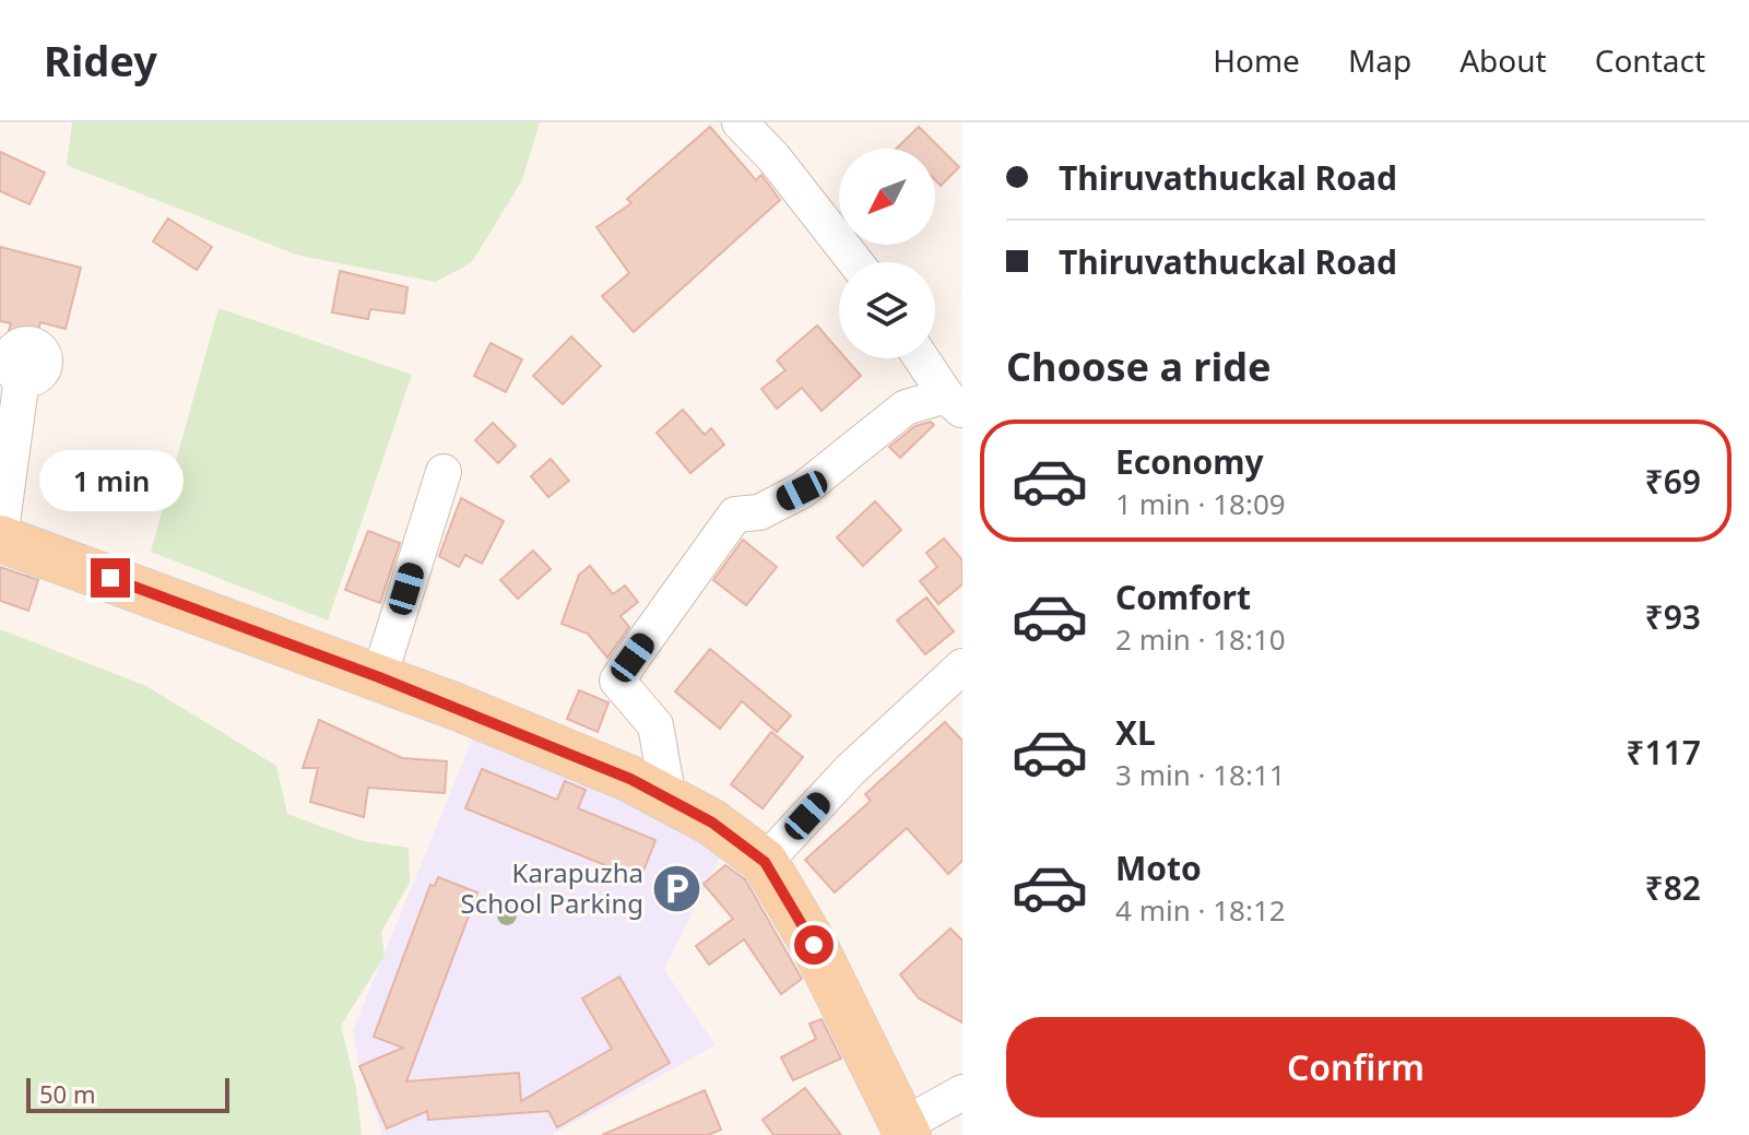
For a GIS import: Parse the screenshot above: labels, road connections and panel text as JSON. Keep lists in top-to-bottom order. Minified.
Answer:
{"places":{"parking":["Karapuzha School Parking"]},"scale_bar":"50 m","north":"bottom left","page":{"header":"Ridey","nav":["Home","Map","About","Contact"],"banner":["Thiruvathuckal Road","Thiruvathuckal Road"],"heading":"Choose a ride","list":[{"name":"Economy","note":"1 min · 18:09","value":"₹69"},{"name":"Comfort","note":"2 min · 18:10","value":"₹93"},{"name":"XL","note":"3 min · 18:11","value":"₹117"},{"name":"Moto","note":"4 min · 18:12","value":"₹82"}],"bubble":"1 min","buttons":"Confirm","scale":"50 m"}}
